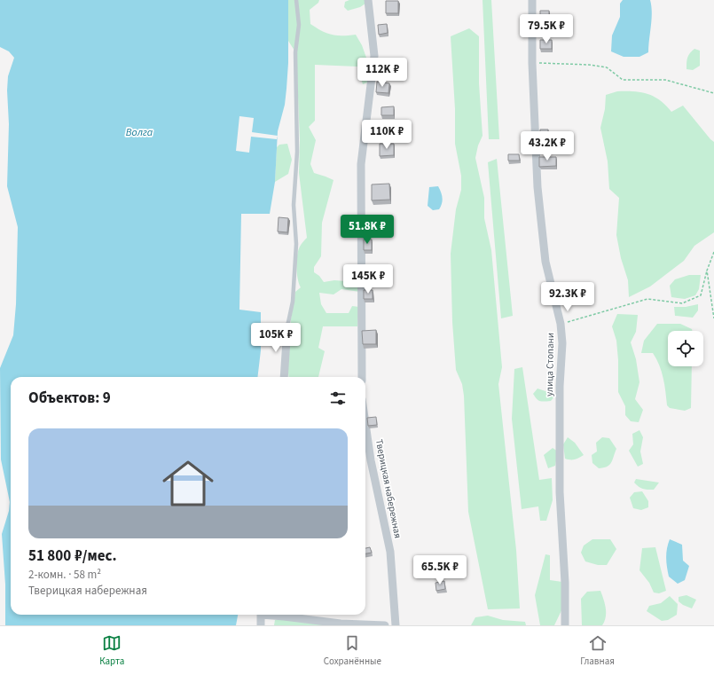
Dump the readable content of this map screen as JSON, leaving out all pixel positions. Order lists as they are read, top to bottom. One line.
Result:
{"streets":{"street":["улица Стопани","Тверицкая набережная"]},"water":["Волга"],"page":{"price":["79.5K ₽","112K ₽","110K ₽","43.2K ₽","51.8K ₽","145K ₽","92.3K ₽","105K ₽","65.5K ₽"],"heading":"Объектов: 9","list":[{"name":"51 800 ₽/мес.","note":"2-комн. · 58 m² · Тверицкая набережная"}],"tabs":["Карта","Сохранённые","Главная"]}}
